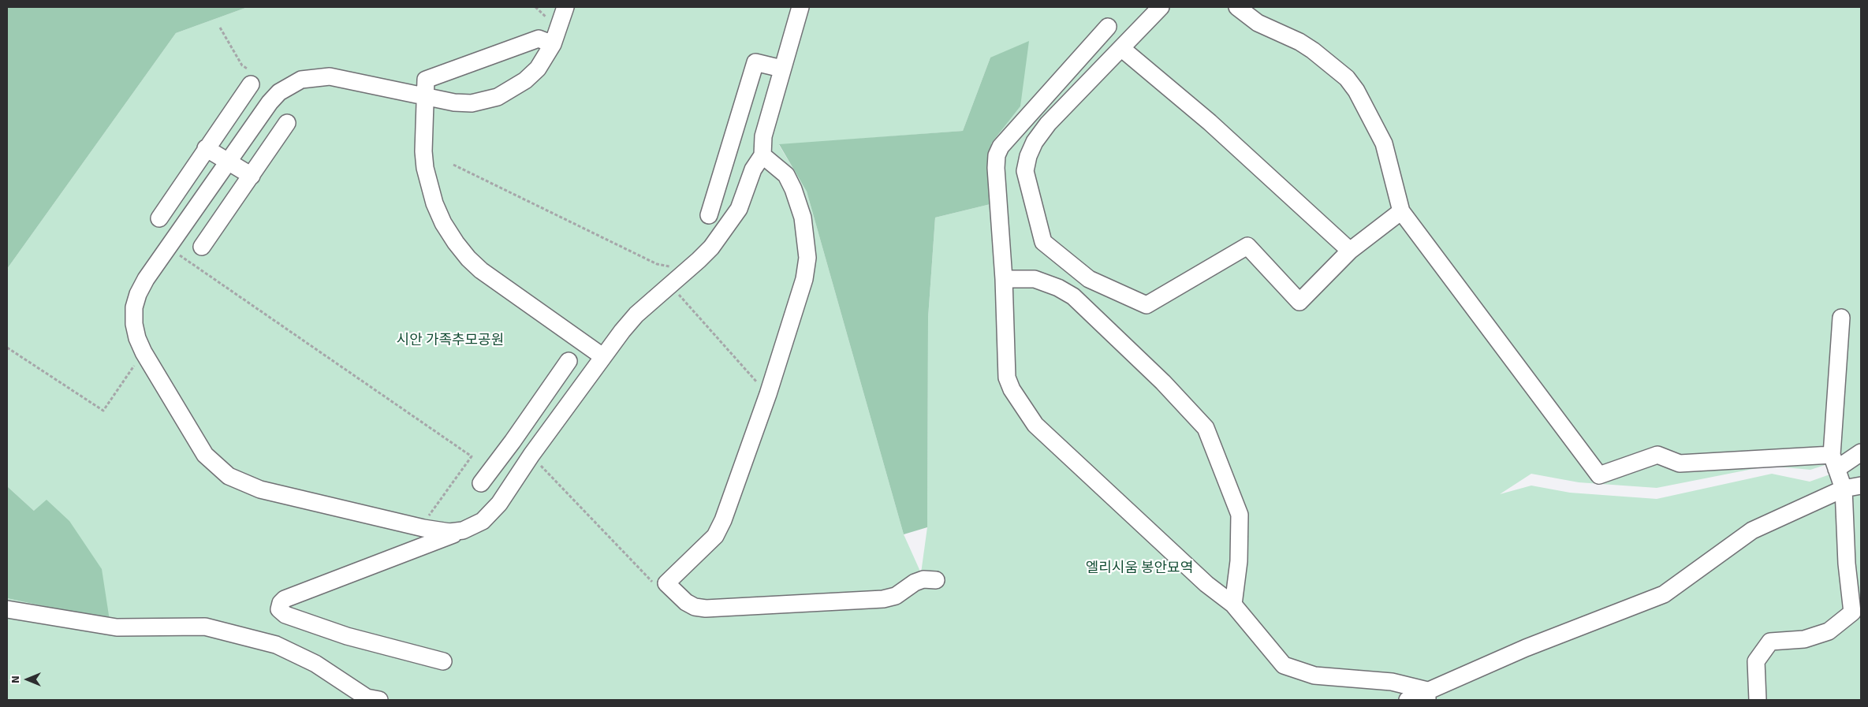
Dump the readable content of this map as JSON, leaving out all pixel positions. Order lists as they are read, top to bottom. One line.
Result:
{"parks":["시안 가족추모공원","엘리시움 봉안묘역"],"north":"left"}
